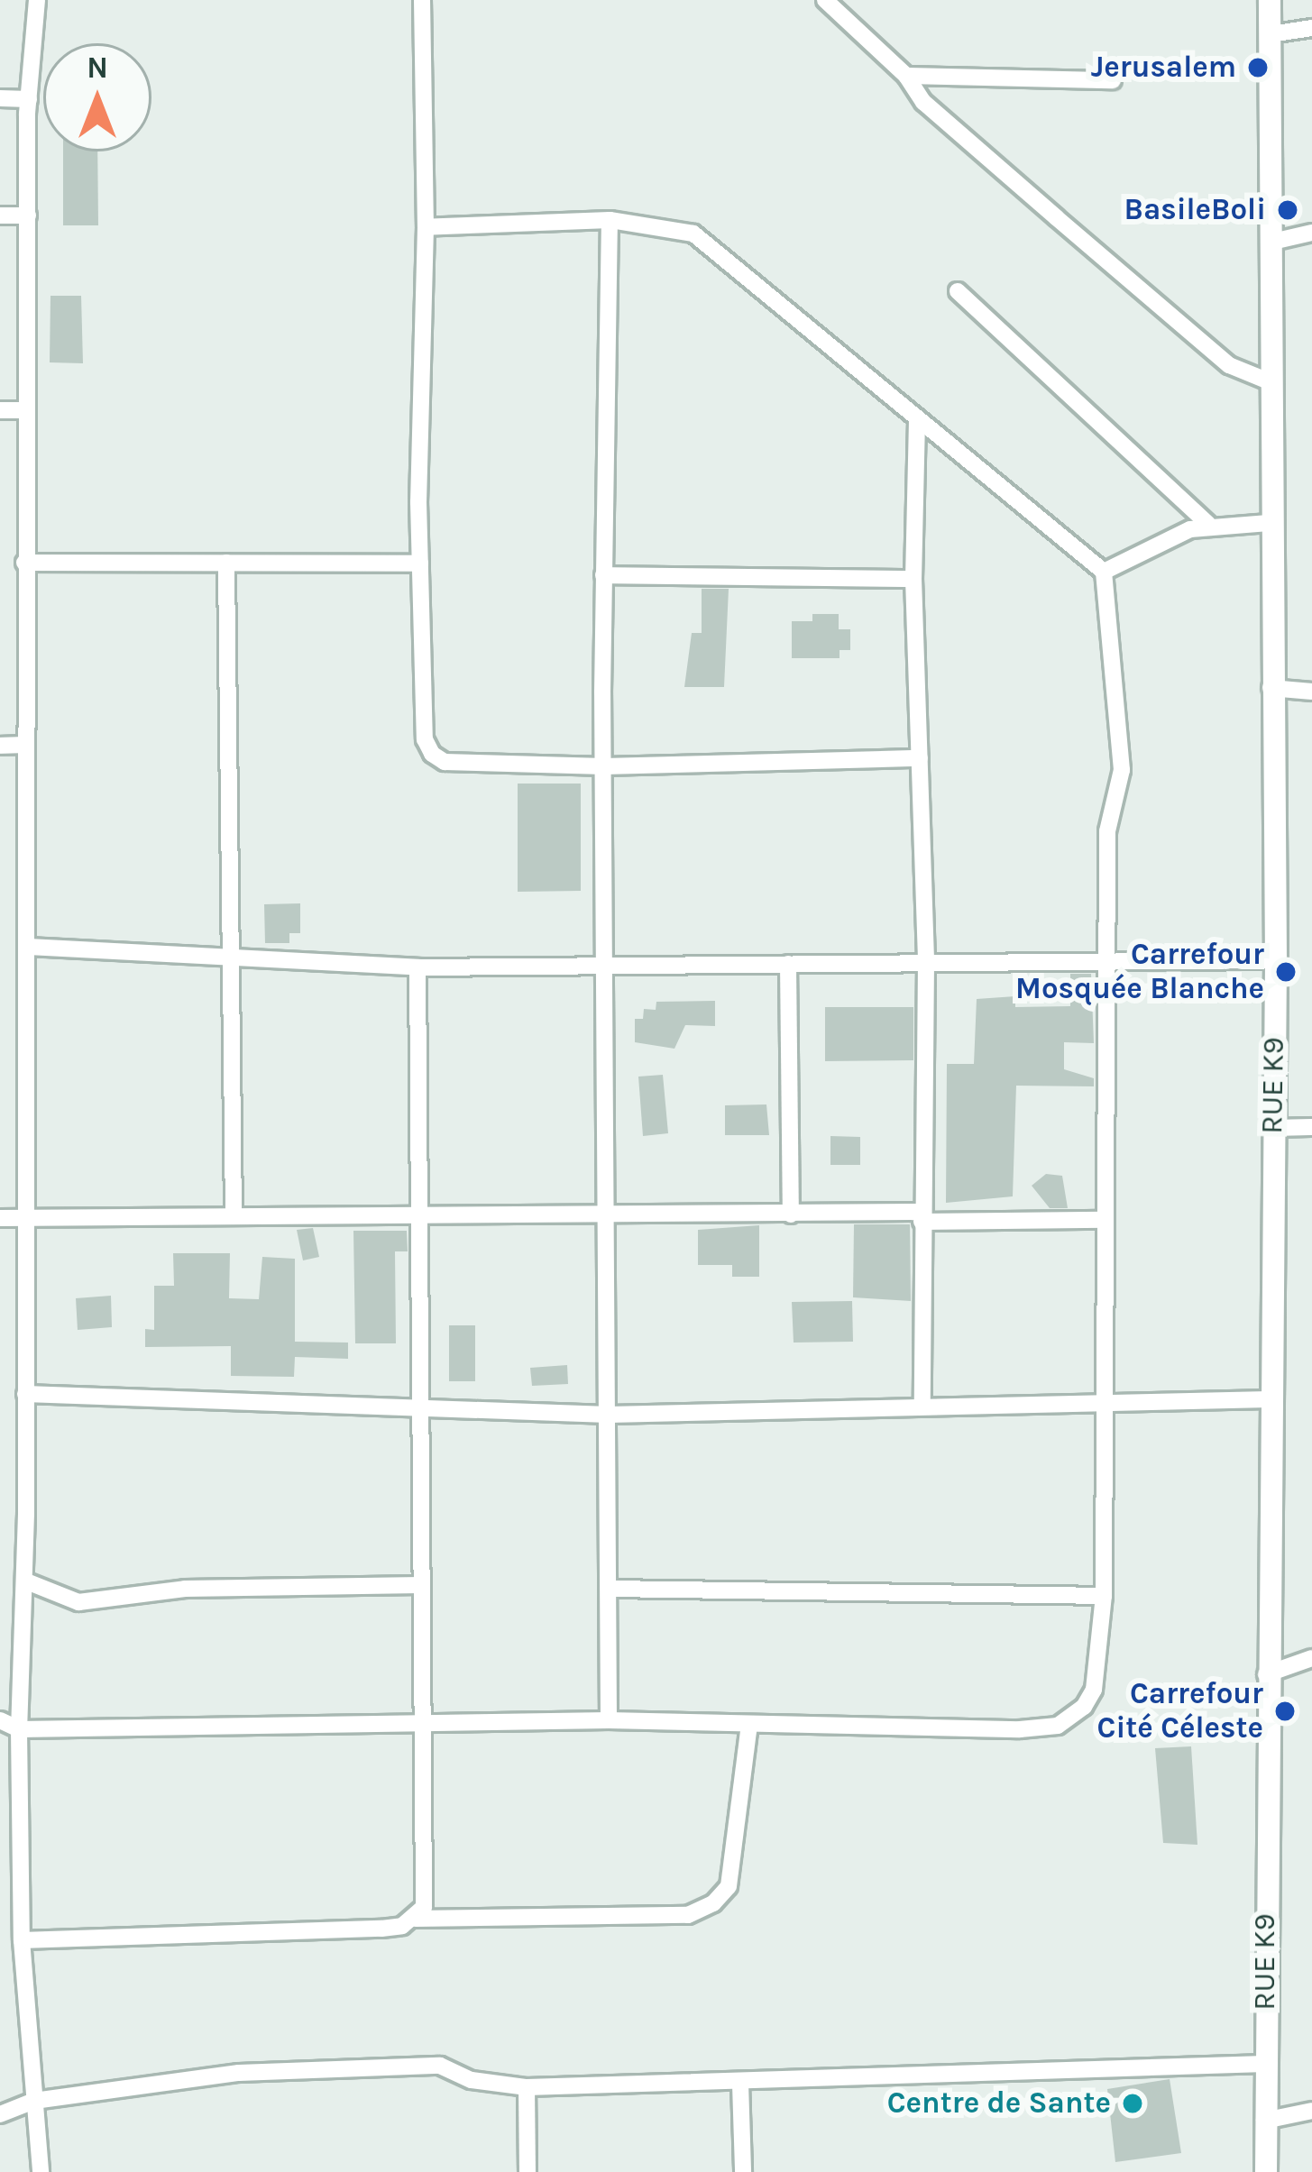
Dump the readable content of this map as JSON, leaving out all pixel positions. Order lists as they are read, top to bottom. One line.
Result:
{"streets":{"street":["RUE K9"]},"places":["Jerusalem","BasileBoli","Carrefour Mosquée Blanche","Carrefour Cité Céleste","Centre de Sante"],"north":"top"}
